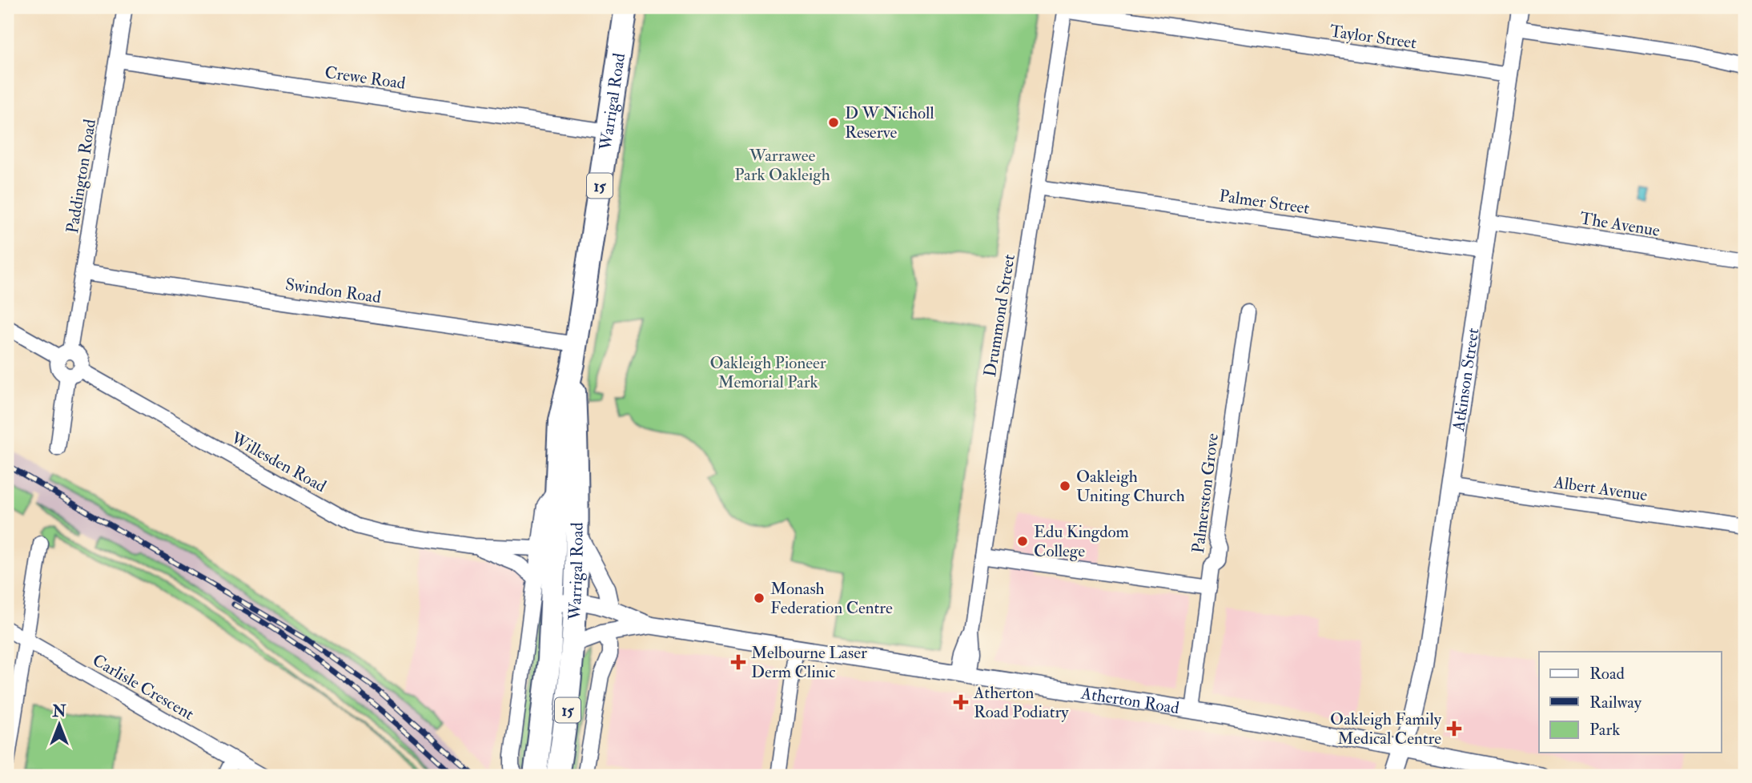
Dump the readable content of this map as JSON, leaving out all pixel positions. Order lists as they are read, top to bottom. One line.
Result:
{"streets":{"highway":["Warrigal Road","15"],"street":["Taylor Street","Crewe Road","Paddington Road","Palmer Street","The Avenue","Swindon Road","Drummond Street","Atkinson Street","Willesden Road","Albert Avenue","Palmerston Grove","Carlisle Crescent","Atherton Road"]},"crossings":[["Taylor Street","Drummond Street"],["Taylor Street","Atkinson Street"],["Crewe Road","Warrigal Road"],["Crewe Road","Paddington Road"],["Warrigal Road","Swindon Road"],["Warrigal Road","Willesden Road"],["Warrigal Road","Atherton Road"],["Paddington Road","Swindon Road"],["Palmer Street","Drummond Street"],["Palmer Street","Atkinson Street"],["The Avenue","Atkinson Street"],["Drummond Street","Atherton Road"],["Atkinson Street","Albert Avenue"],["Atkinson Street","Atherton Road"],["Palmerston Grove","Atherton Road"]],"parks":["Warrawee Park Oakleigh","Oakleigh Pioneer Memorial Park"],"places":{"other":["D W Nicholl Reserve","Oakleigh Uniting Church","Edu Kingdom College","Monash Federation Centre"],"health":["Melbourne Laser Derm Clinic","Atherton Road Podiatry","Oakleigh Family Medical Centre"]},"legend":["Road","Railway","Park"],"north":"top"}
